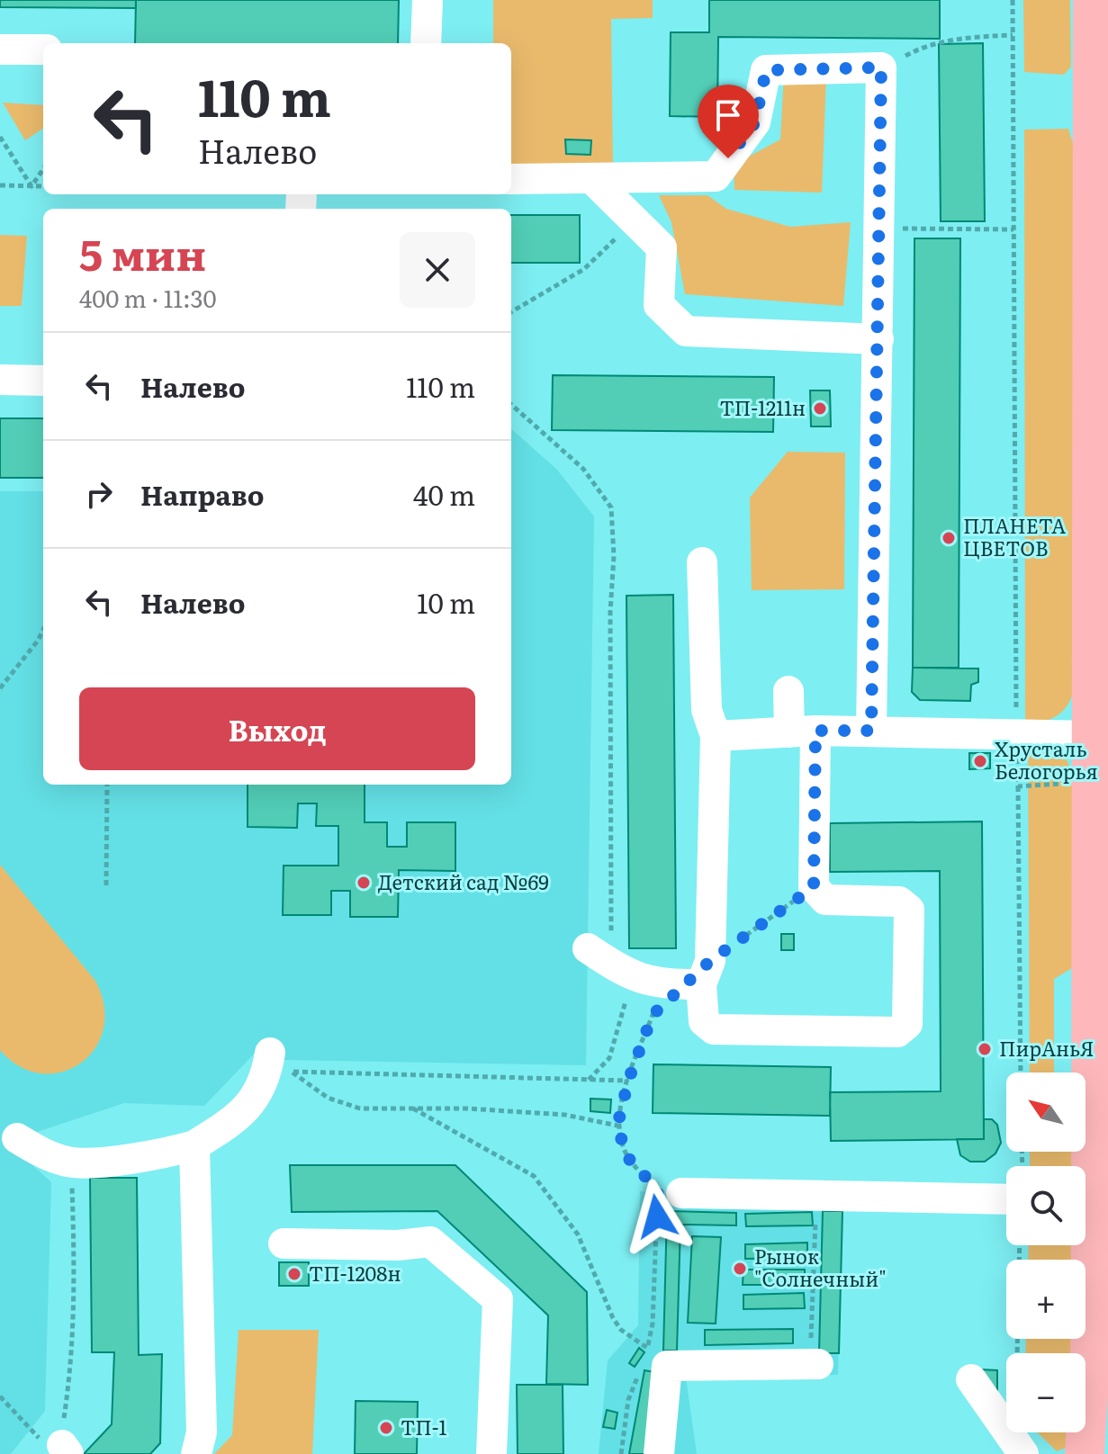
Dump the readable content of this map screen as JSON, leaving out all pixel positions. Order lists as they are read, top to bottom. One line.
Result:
{"places":["ТП-1211н","ПЛАНЕТА ЦВЕТОВ","Хрусталь Белогорья","Детский сад №69","ПирАньЯ","Рынок \"Солнечный\"","ТП-1208н","ТП-1"],"north":"top left","page":{"turn":["110 m","Налево"],"heading":["5 мин","400 m · 11:30"],"list":[{"name":"Налево","value":"110 m"},{"name":"Направо","value":"40 m"},{"name":"Налево","value":"10 m"}],"buttons":"Выход","map_buttons":["+","−"]}}
